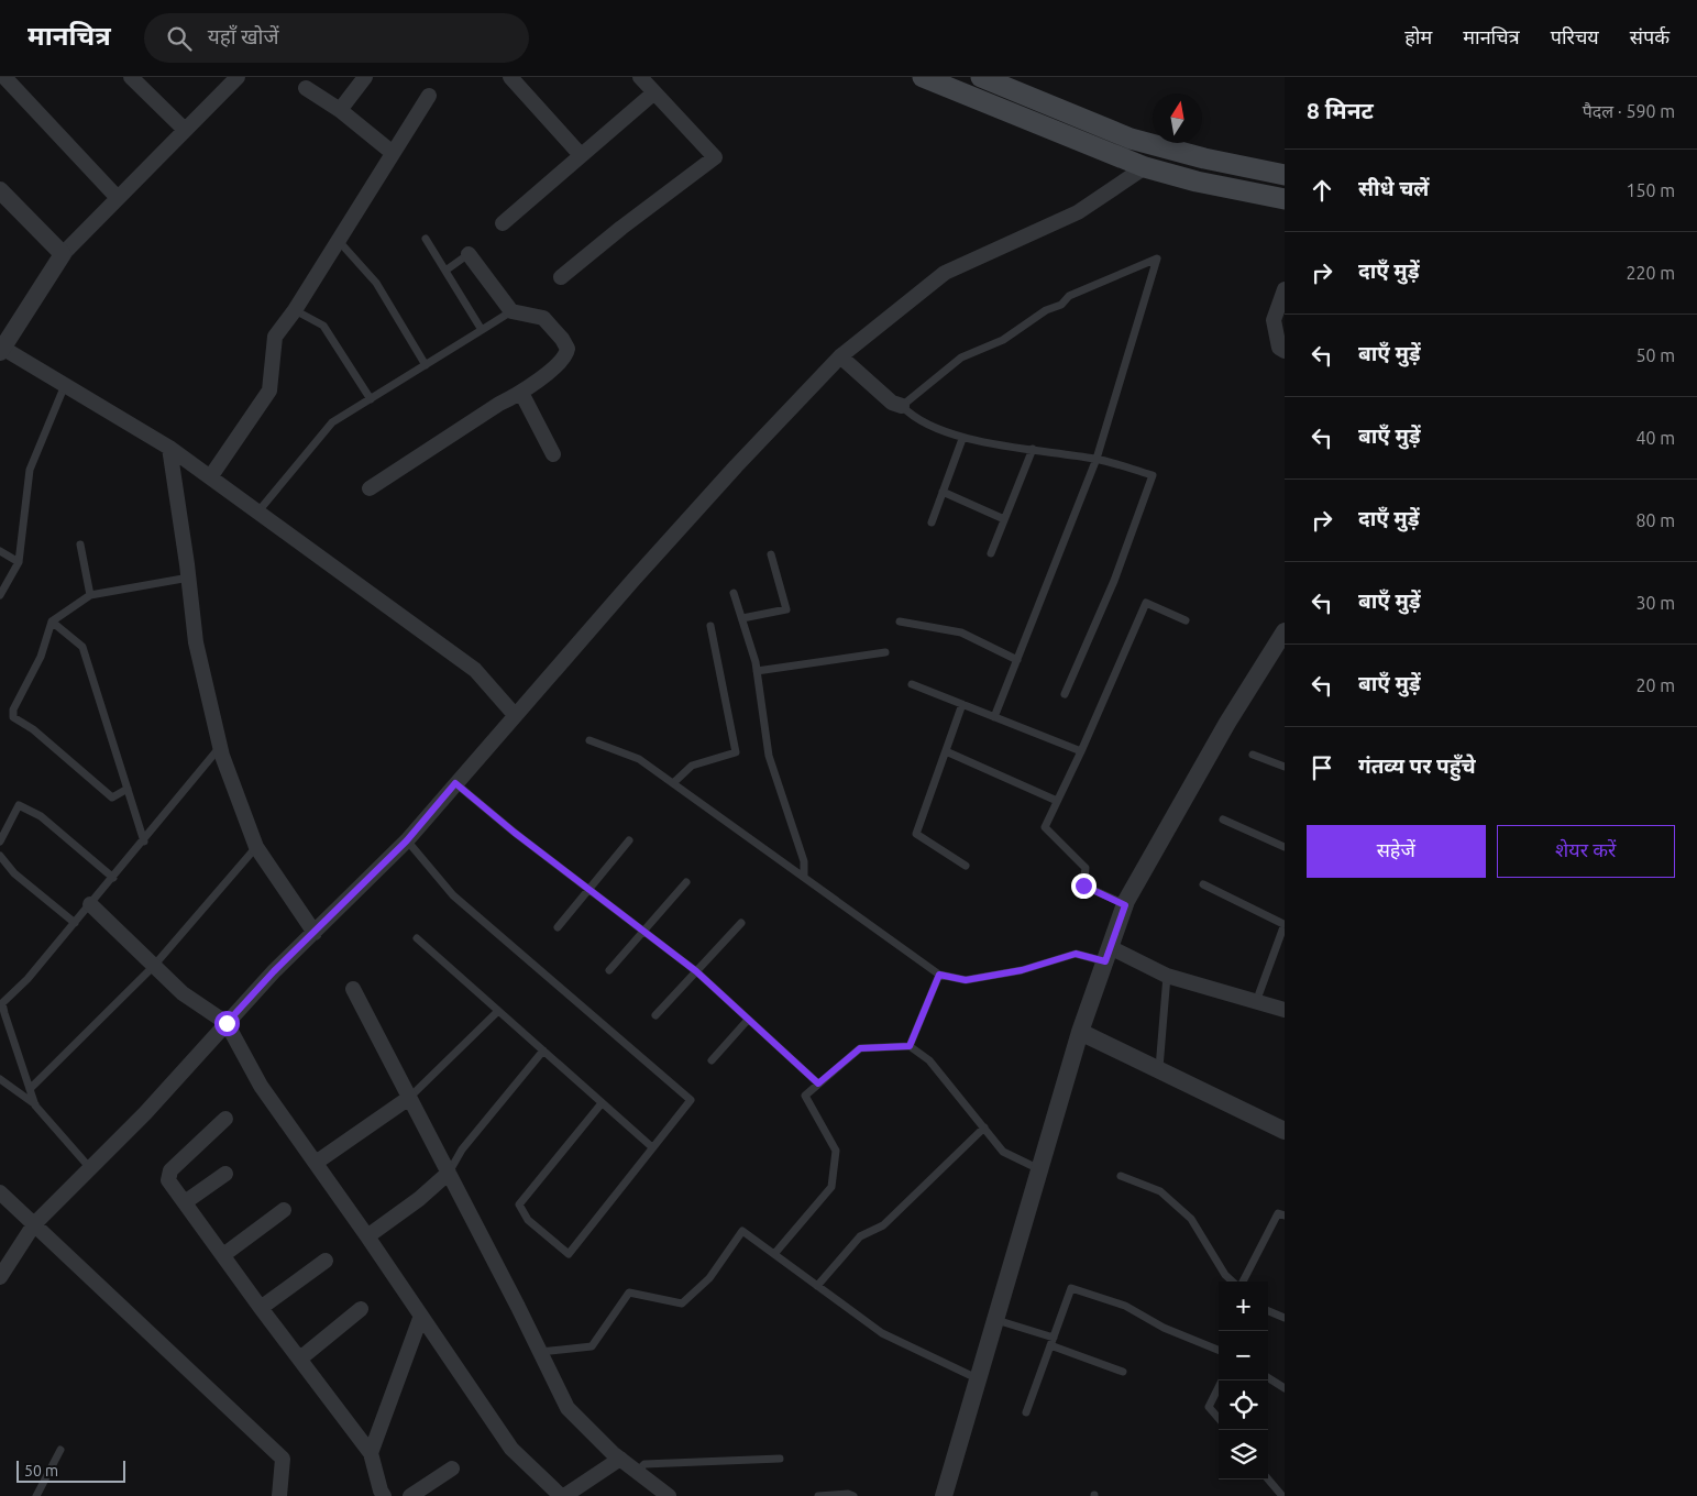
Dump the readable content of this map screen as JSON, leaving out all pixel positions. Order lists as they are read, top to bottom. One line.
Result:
{"scale_bar":"50 m","north":"top","page":{"header":"मानचित्र","search":"यहाँ खोजें","nav":["होम","मानचित्र","परिचय","संपर्क"],"heading":["8 मिनट","पैदल · 590 m"],"list":[["सीधे चलें","150 m"],["दाएँ मुड़ें","220 m"],["बाएँ मुड़ें","50 m"],["बाएँ मुड़ें","40 m"],["दाएँ मुड़ें","80 m"],["बाएँ मुड़ें","30 m"],["बाएँ मुड़ें","20 m"],"गंतव्य पर पहुँचे"],"buttons":["सहेजें","शेयर करें"],"map_buttons":["+","−"],"scale":"50 m"}}
